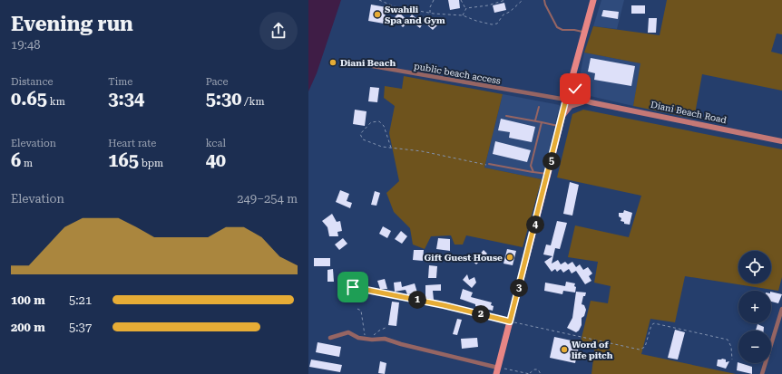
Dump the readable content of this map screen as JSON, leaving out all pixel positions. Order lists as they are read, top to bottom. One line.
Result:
{"streets":{"main road":["Diani Beach Road"],"street":["public beach access"]},"crossings":[["public beach access","Diani Beach Road"]],"places":["Swahili Spa and Gym","Diani Beach","Gift Guest House","Word of life pitch"],"page":{"heading":["Evening run","19:48"],"stats":[["Distance","0.65 km"],["Time","3:34"],["Pace","5:30 /km"],["Elevation","6 m"],["Heart rate","165 bpm"],["kcal","40"]],"pins":["5","4","3","1","2"],"chart":["Elevation","249–254 m"],"map_buttons":["+","−"],"list":[{"name":"100 m","note":"5:21"},{"name":"200 m","note":"5:37"}]}}
